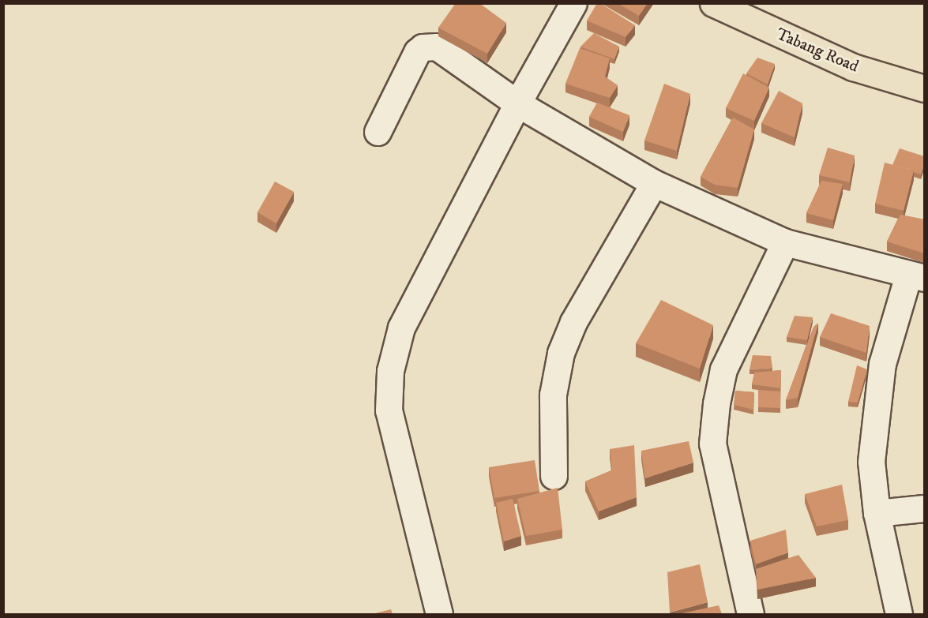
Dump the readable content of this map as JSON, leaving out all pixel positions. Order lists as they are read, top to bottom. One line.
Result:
{"streets":{"main road":["Tabang Road"]}}
